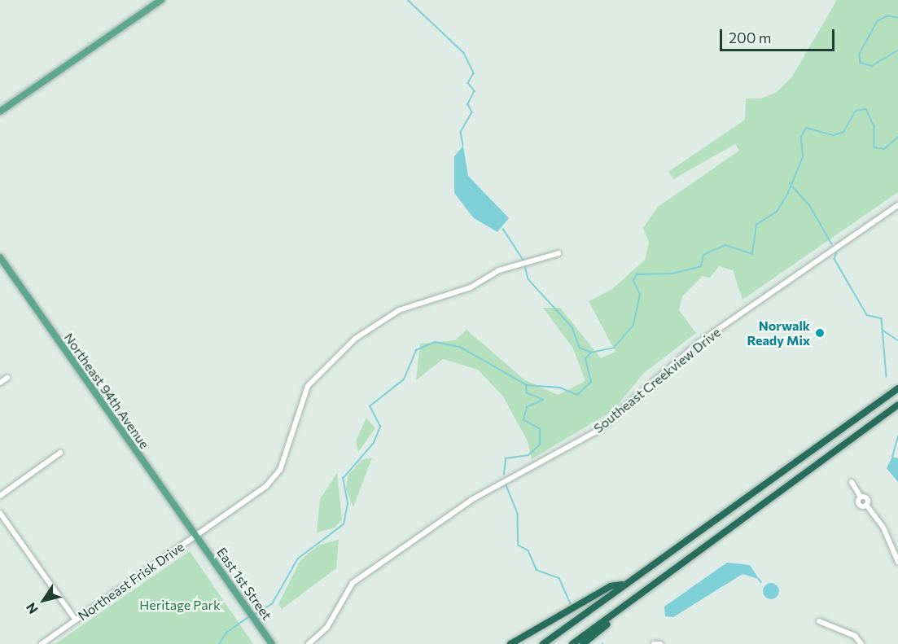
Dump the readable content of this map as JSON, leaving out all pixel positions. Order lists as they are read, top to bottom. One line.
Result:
{"streets":{"main road":["Northeast 94th Avenue","East 1st Street"],"street":["Southeast Creekview Drive","Northeast Frisk Drive"]},"crossings":[["Northeast 94th Avenue","Northeast Frisk Drive"],["Northeast 94th Avenue","East 1st Street"],["Northeast Frisk Drive","East 1st Street"]],"parks":["Heritage Park"],"places":["Norwalk Ready Mix"],"scale_bar":"200 m","north":"bottom left"}
